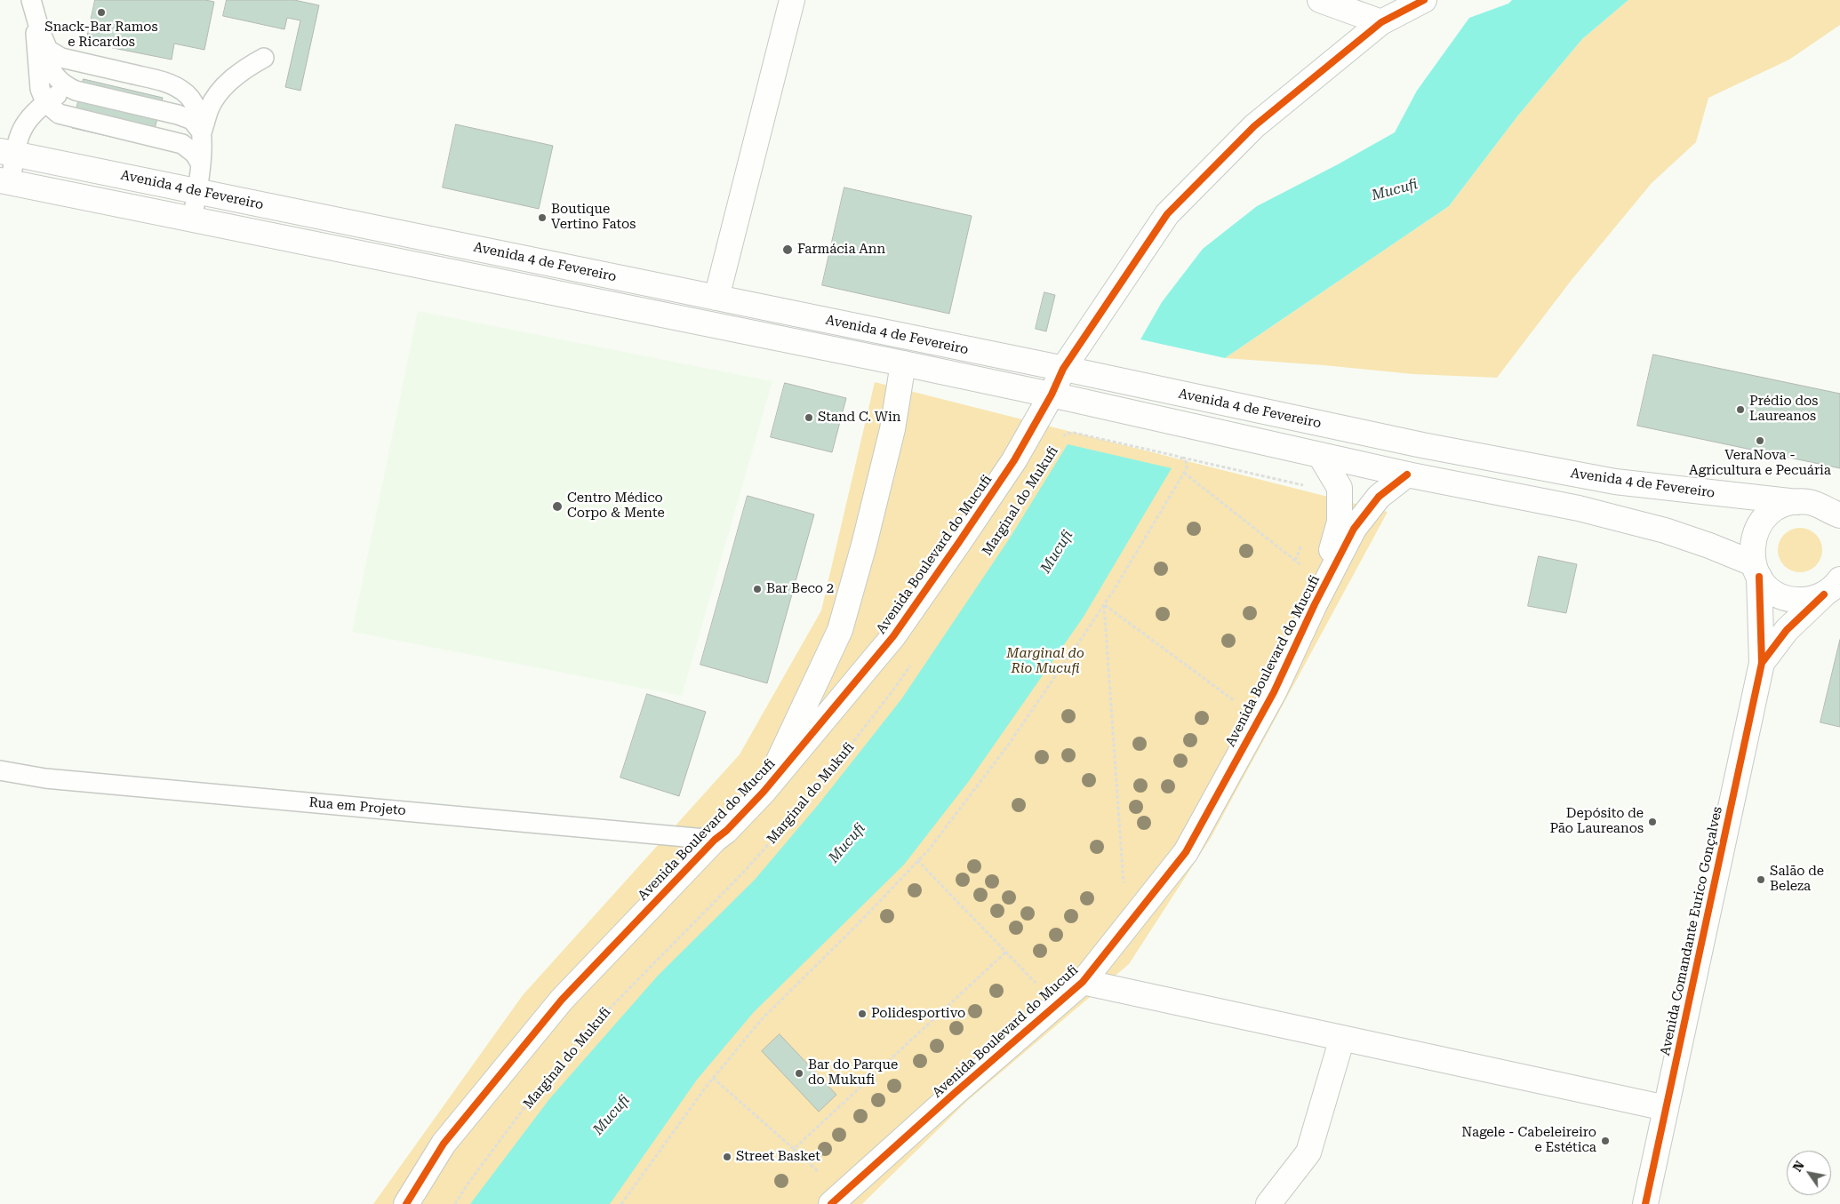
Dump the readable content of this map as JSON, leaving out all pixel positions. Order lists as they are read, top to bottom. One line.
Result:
{"streets":{"main road":["Avenida 4 de Fevereiro","Avenida Boulevard do Mucufi","Avenida Comandante Eurico Gonçalves"],"lane":["Rua em Projeto"],"path":["Marginal do Mukufi"]},"crossings":[["Avenida 4 de Fevereiro","Avenida Boulevard do Mucufi"],["Avenida 4 de Fevereiro","Avenida Comandante Eurico Gonçalves"],["Avenida Boulevard do Mucufi","Rua em Projeto"]],"water":["Mucufi"],"parks":["Marginal do Rio Mucufi"],"places":["Snack-Bar Ramos e Ricardos","Boutique Vertino Fatos","Farmácia Ann","Prédio dos Laureanos","Stand C. Win","VeraNova - Agricultura e Pecuária","Centro Médico Corpo & Mente","Bar Beco 2","Depósito de Pão Laureanos","Salão de Beleza","Polidesportivo","Bar do Parque do Mukufi","Nagele - Cabeleireiro e Estética","Street Basket"],"north":"top left"}
